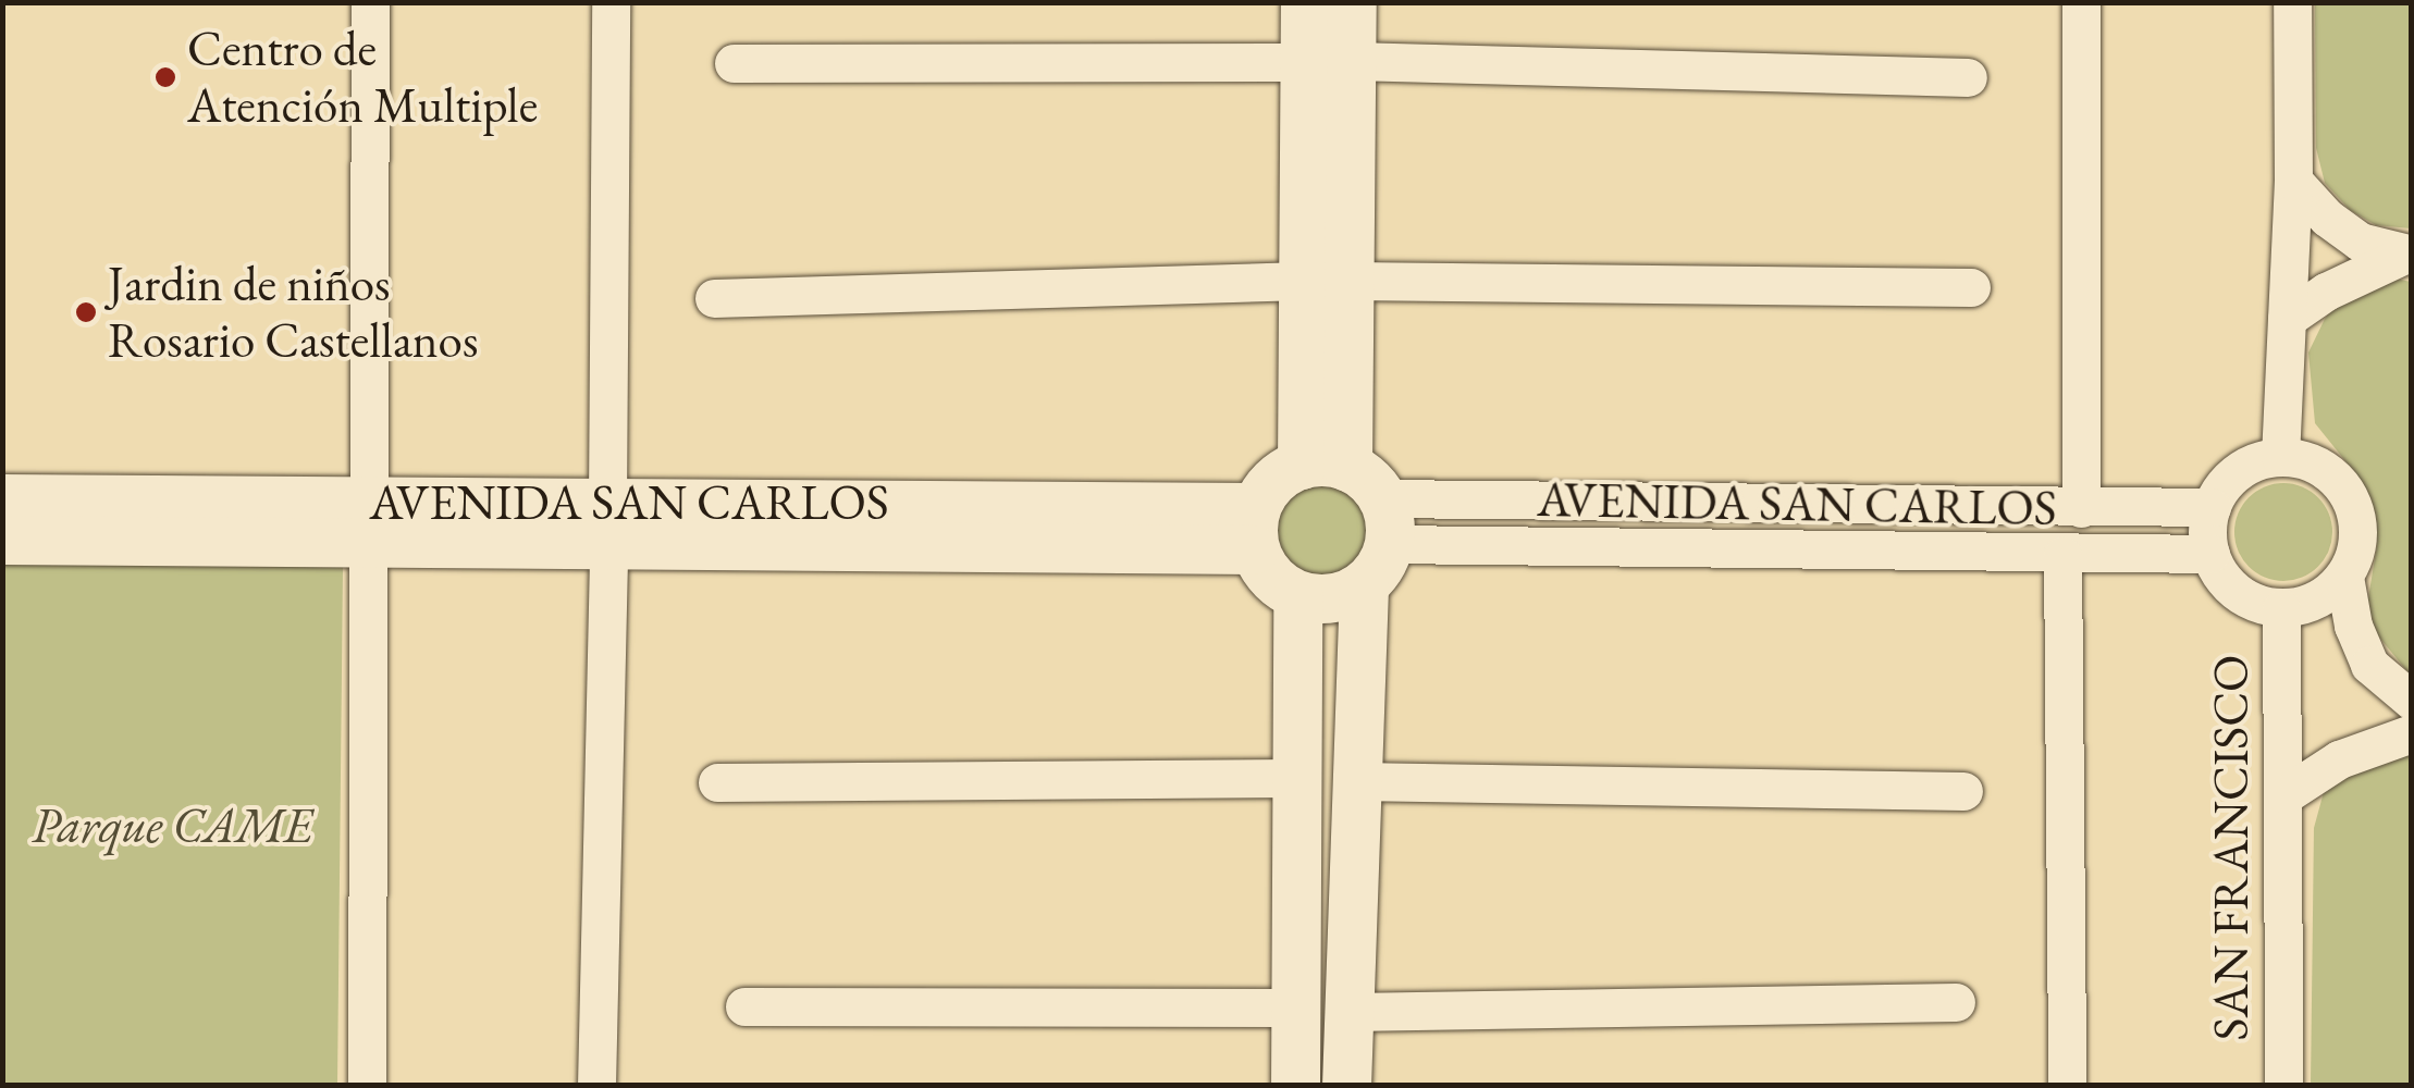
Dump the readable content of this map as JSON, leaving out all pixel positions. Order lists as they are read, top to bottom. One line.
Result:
{"streets":{"street":["AVENIDA SAN CARLOS","SAN FRANCISCO"]},"crossings":[["AVENIDA SAN CARLOS","SAN FRANCISCO"]],"parks":["Parque CAME"],"places":["Centro de Atención Multiple","Jardin de niños Rosario Castellanos"]}
